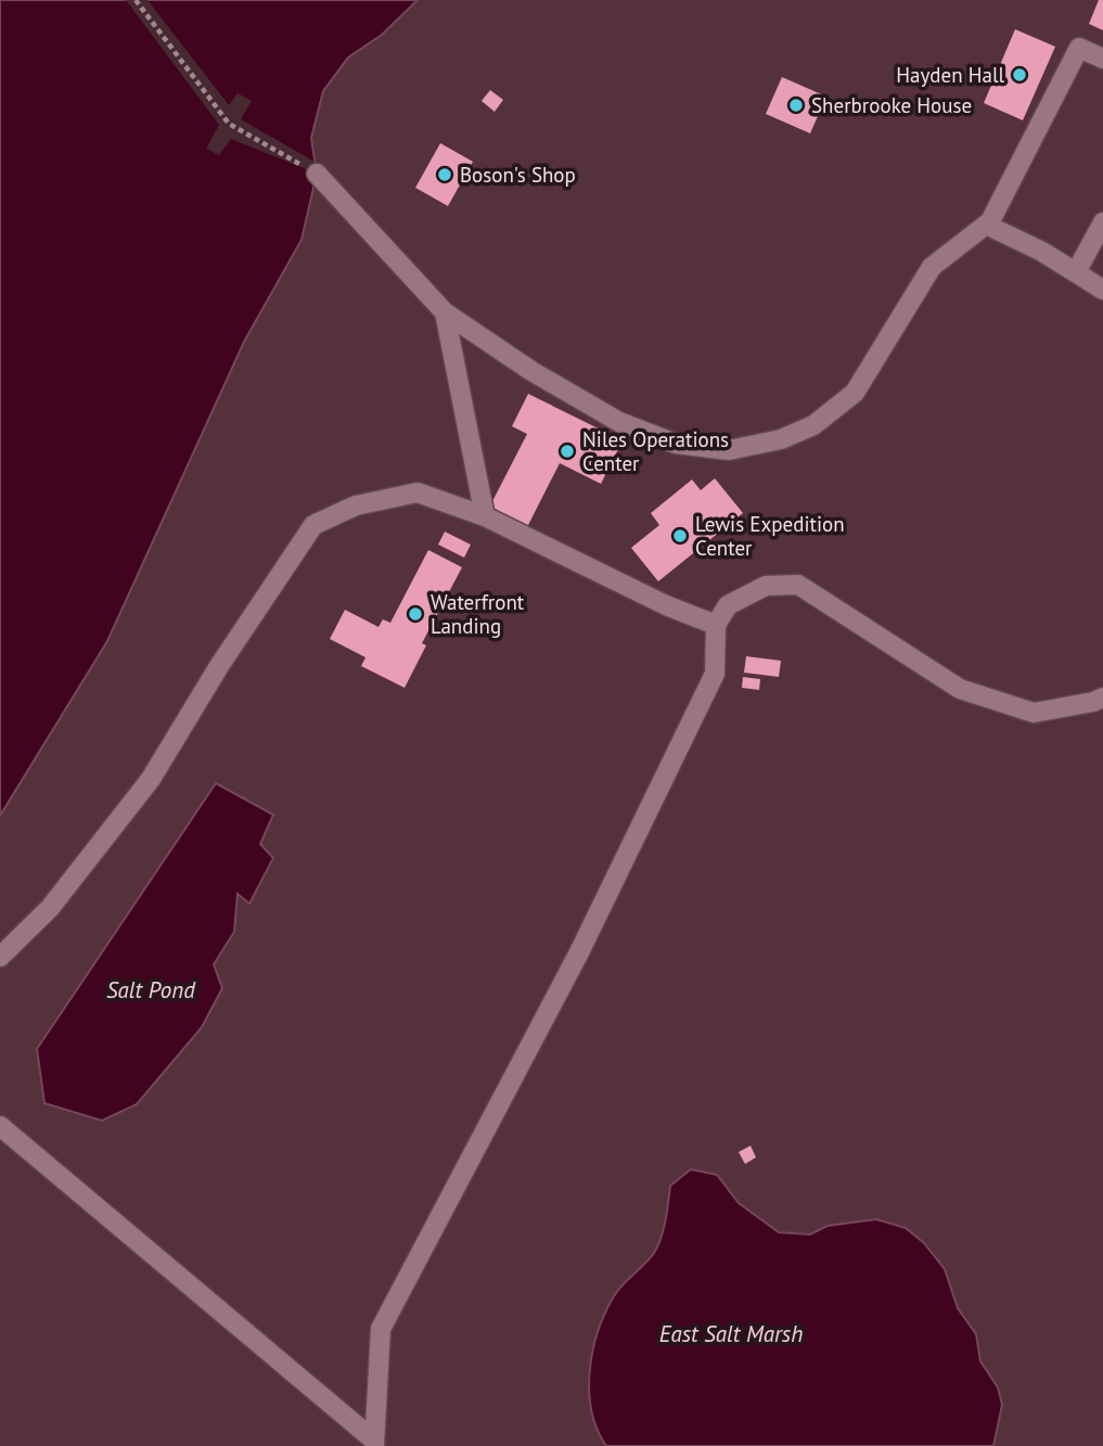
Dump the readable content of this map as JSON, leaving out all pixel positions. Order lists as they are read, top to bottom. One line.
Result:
{"water":["Salt Pond","East Salt Marsh"],"places":["Hayden Hall","Sherbrooke House","Boson's Shop","Niles Operations Center","Lewis Expedition Center","Waterfront Landing"]}
